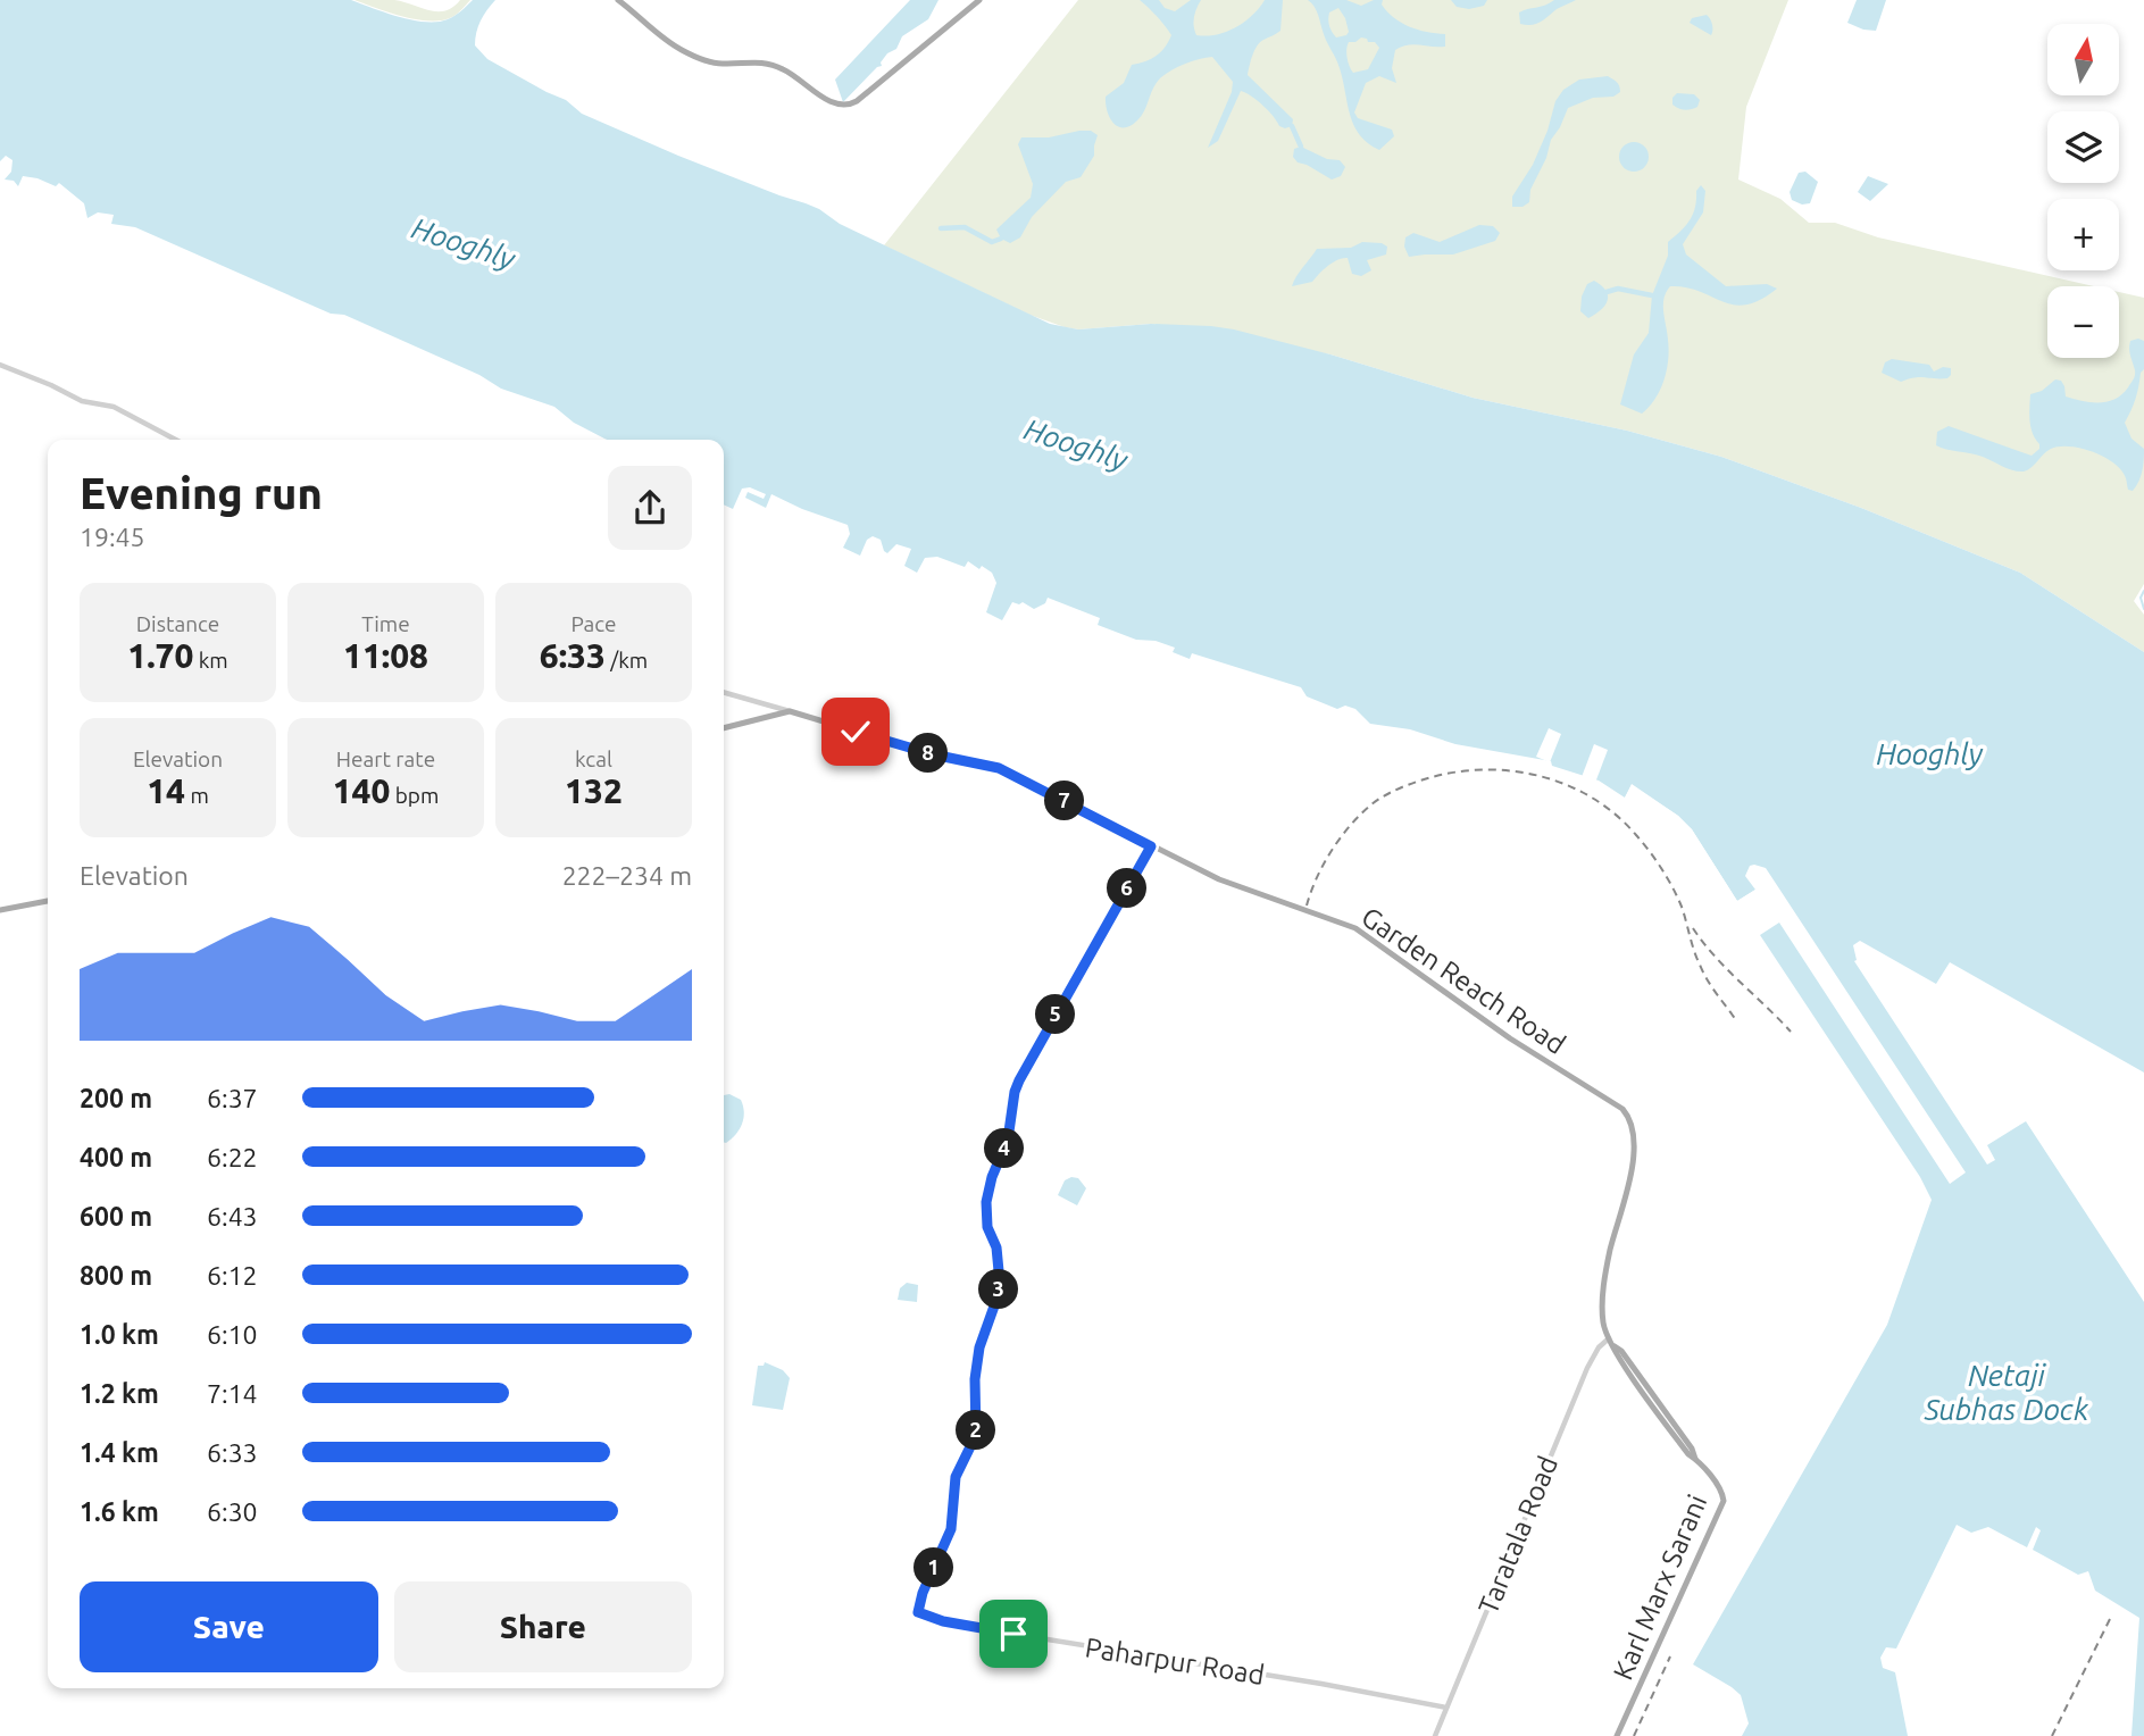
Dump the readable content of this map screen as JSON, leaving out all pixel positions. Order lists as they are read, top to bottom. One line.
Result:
{"streets":{"main road":["Garden Reach Road","Karl Marx Sarani"],"street":["Taratala Road","Paharpur Road"]},"crossings":[["Garden Reach Road","Taratala Road"],["Garden Reach Road","Karl Marx Sarani"],["Garden Reach Road","Paharpur Road"],["Taratala Road","Karl Marx Sarani"],["Taratala Road","Paharpur Road"]],"water":["Hooghly","Netaji Subhas Dock"],"north":"top","page":{"map_buttons":["+","−"],"heading":["Evening run","19:45"],"stats":[["Distance","1.70 km"],["Time","11:08"],["Pace","6:33 /km"],["Elevation","14 m"],["Heart rate","140 bpm"],["kcal","132"]],"pins":["8","7","6","5","4","3","2","1"],"chart":["Elevation","222–234 m"],"list":[{"name":"200 m","note":"6:37"},{"name":"400 m","note":"6:22"},{"name":"600 m","note":"6:43"},{"name":"800 m","note":"6:12"},{"name":"1.0 km","note":"6:10"},{"name":"1.2 km","note":"7:14"},{"name":"1.4 km","note":"6:33"},{"name":"1.6 km","note":"6:30"}],"buttons":["Save","Share"]}}
